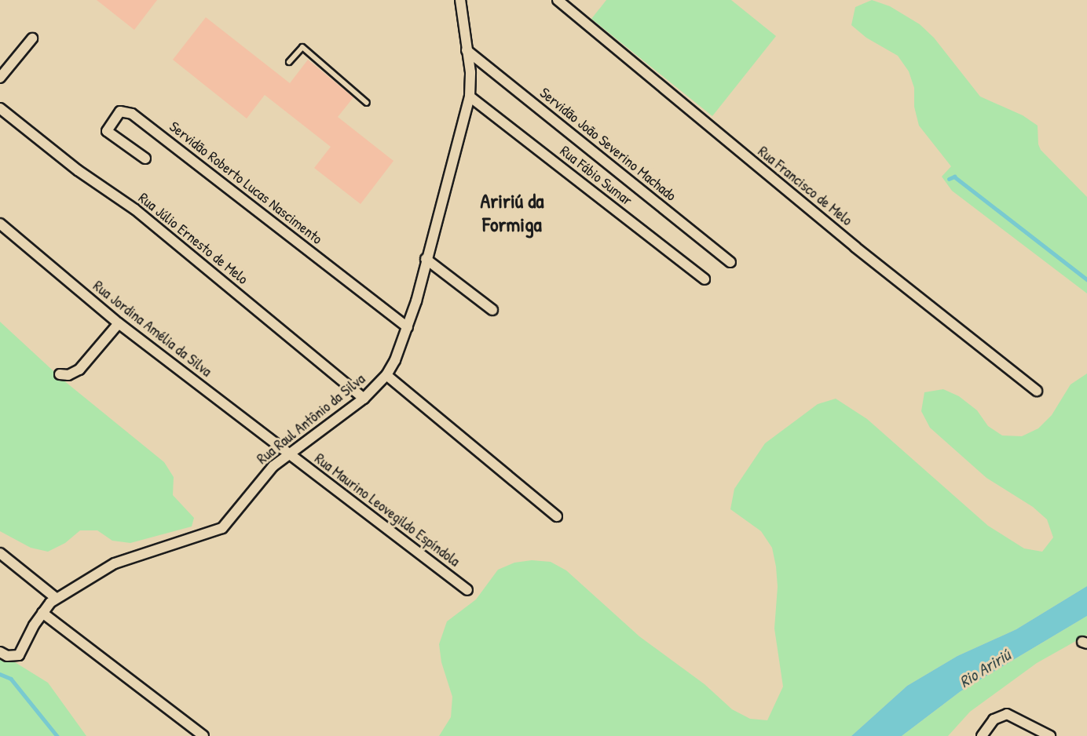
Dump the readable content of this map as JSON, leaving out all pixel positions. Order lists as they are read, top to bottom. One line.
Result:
{"streets":{"street":["Servidão João Severino Machado","Rua Fábio Sumar","Servidão Roberto Lucas Nascimento","Rua Francisco de Melo","Rua Júlio Ernesto de Melo","Rua Jordina Amélia da Silva","Rua Raul Antônio da Silva","Rua Maurino Leovegildo Espíndola"]},"crossings":[["Servidão João Severino Machado","Rua Raul Antônio da Silva"],["Rua Fábio Sumar","Rua Raul Antônio da Silva"],["Servidão Roberto Lucas Nascimento","Rua Raul Antônio da Silva"],["Rua Júlio Ernesto de Melo","Rua Raul Antônio da Silva"],["Rua Jordina Amélia da Silva","Rua Raul Antônio da Silva"],["Rua Jordina Amélia da Silva","Rua Maurino Leovegildo Espíndola"],["Rua Raul Antônio da Silva","Rua Maurino Leovegildo Espíndola"]],"districts":["Aririú da Formiga"],"water":["Rio Aririú"]}
